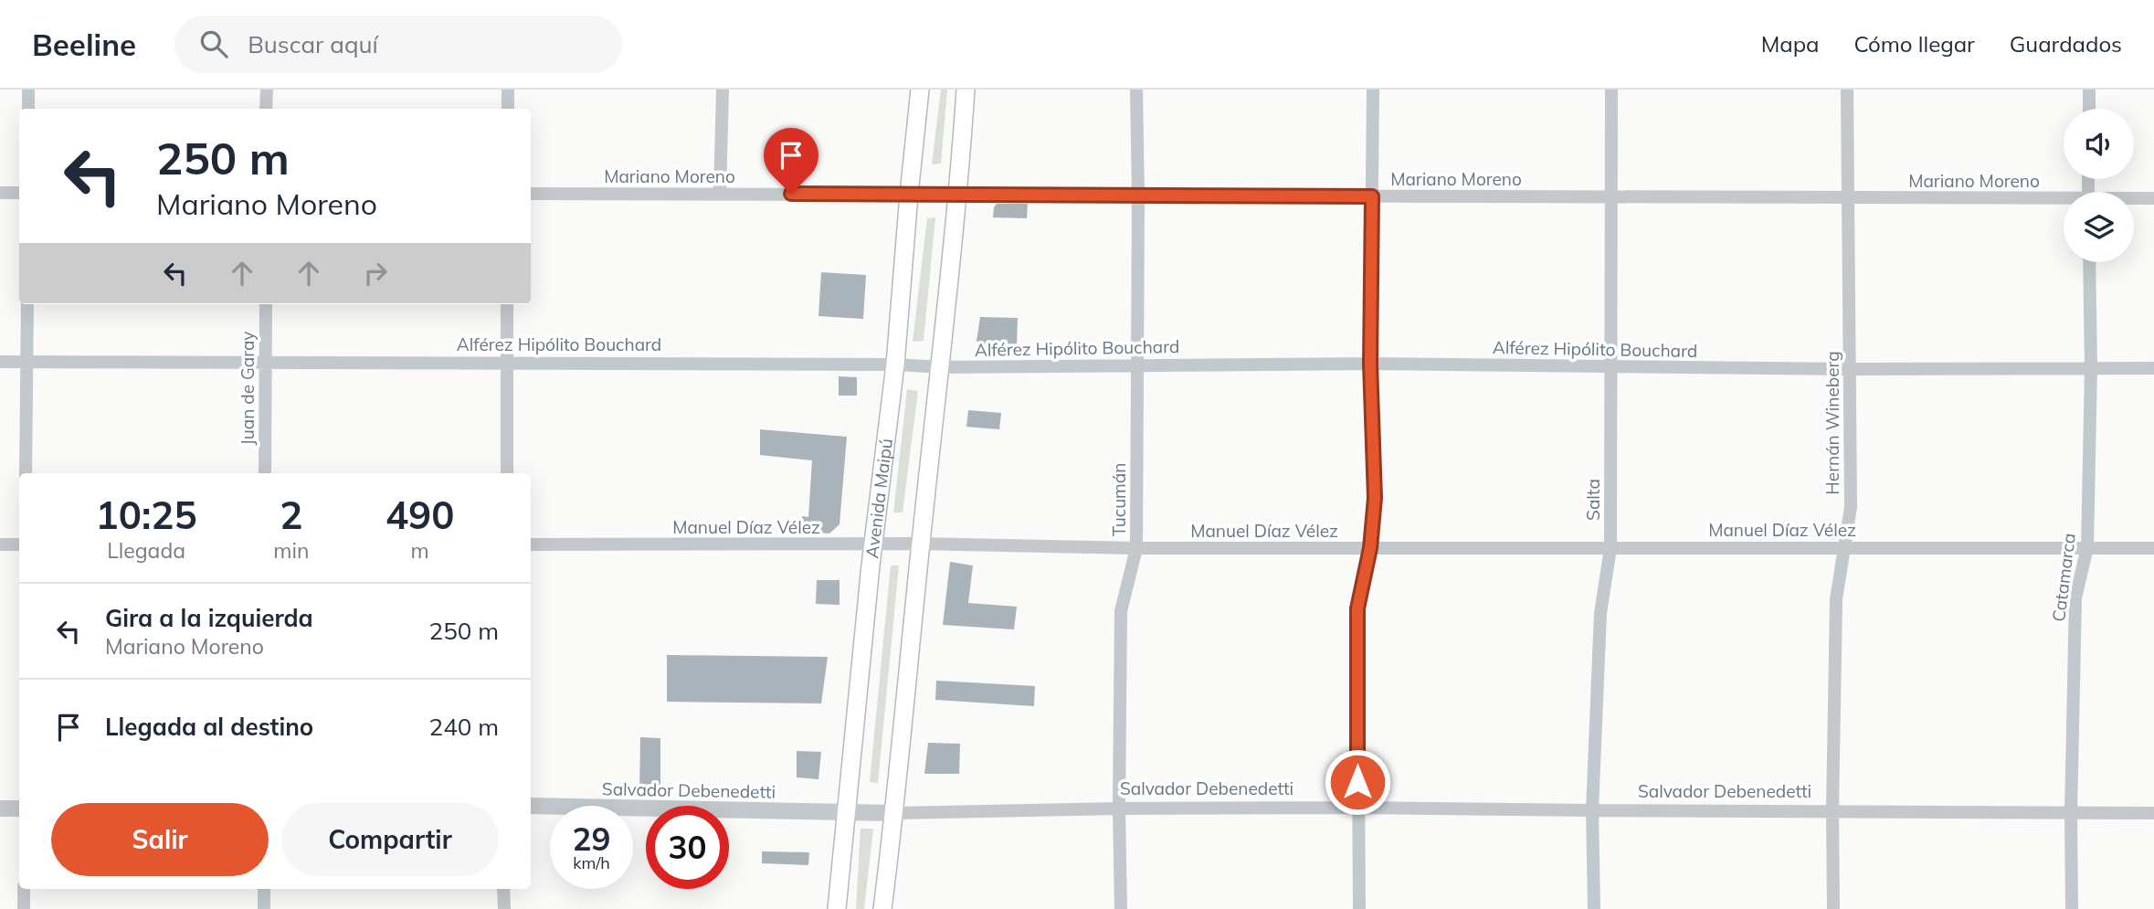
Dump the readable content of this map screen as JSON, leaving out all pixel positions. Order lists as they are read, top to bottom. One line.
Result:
{"streets":{"main road":["Avenida Maipú"],"street":["Mariano Moreno","Alférez Hipólito Bouchard","Juan de Garay","Hernán Wineberg","Tucumán","Salta","Manuel Díaz Vélez","Catamarca","Salvador Debenedetti"]},"crossings":[["Mariano Moreno","Hernán Wineberg"],["Mariano Moreno","Avenida Maipú"],["Mariano Moreno","Tucumán"],["Mariano Moreno","Salta"],["Alférez Hipólito Bouchard","Juan de Garay"],["Alférez Hipólito Bouchard","Hernán Wineberg"],["Alférez Hipólito Bouchard","Avenida Maipú"],["Alférez Hipólito Bouchard","Tucumán"],["Alférez Hipólito Bouchard","Salta"],["Alférez Hipólito Bouchard","Catamarca"],["Hernán Wineberg","Manuel Díaz Vélez"],["Hernán Wineberg","Salvador Debenedetti"],["Avenida Maipú","Manuel Díaz Vélez"],["Avenida Maipú","Salvador Debenedetti"],["Tucumán","Manuel Díaz Vélez"],["Tucumán","Salvador Debenedetti"],["Salta","Manuel Díaz Vélez"],["Salta","Salvador Debenedetti"],["Manuel Díaz Vélez","Catamarca"],["Catamarca","Salvador Debenedetti"]],"page":{"header":"Beeline","search":"Buscar aquí","nav":["Mapa","Cómo llegar","Guardados"],"turn":["250 m","Mariano Moreno"],"eta":["10:25","Llegada","2","min","490","m"],"list":[{"name":"Gira a la izquierda","note":"Mariano Moreno","value":"250 m"},{"name":"Llegada al destino","value":"240 m"}],"buttons":["Salir","Compartir"],"speed":"29 km/h","limit":"30"}}
